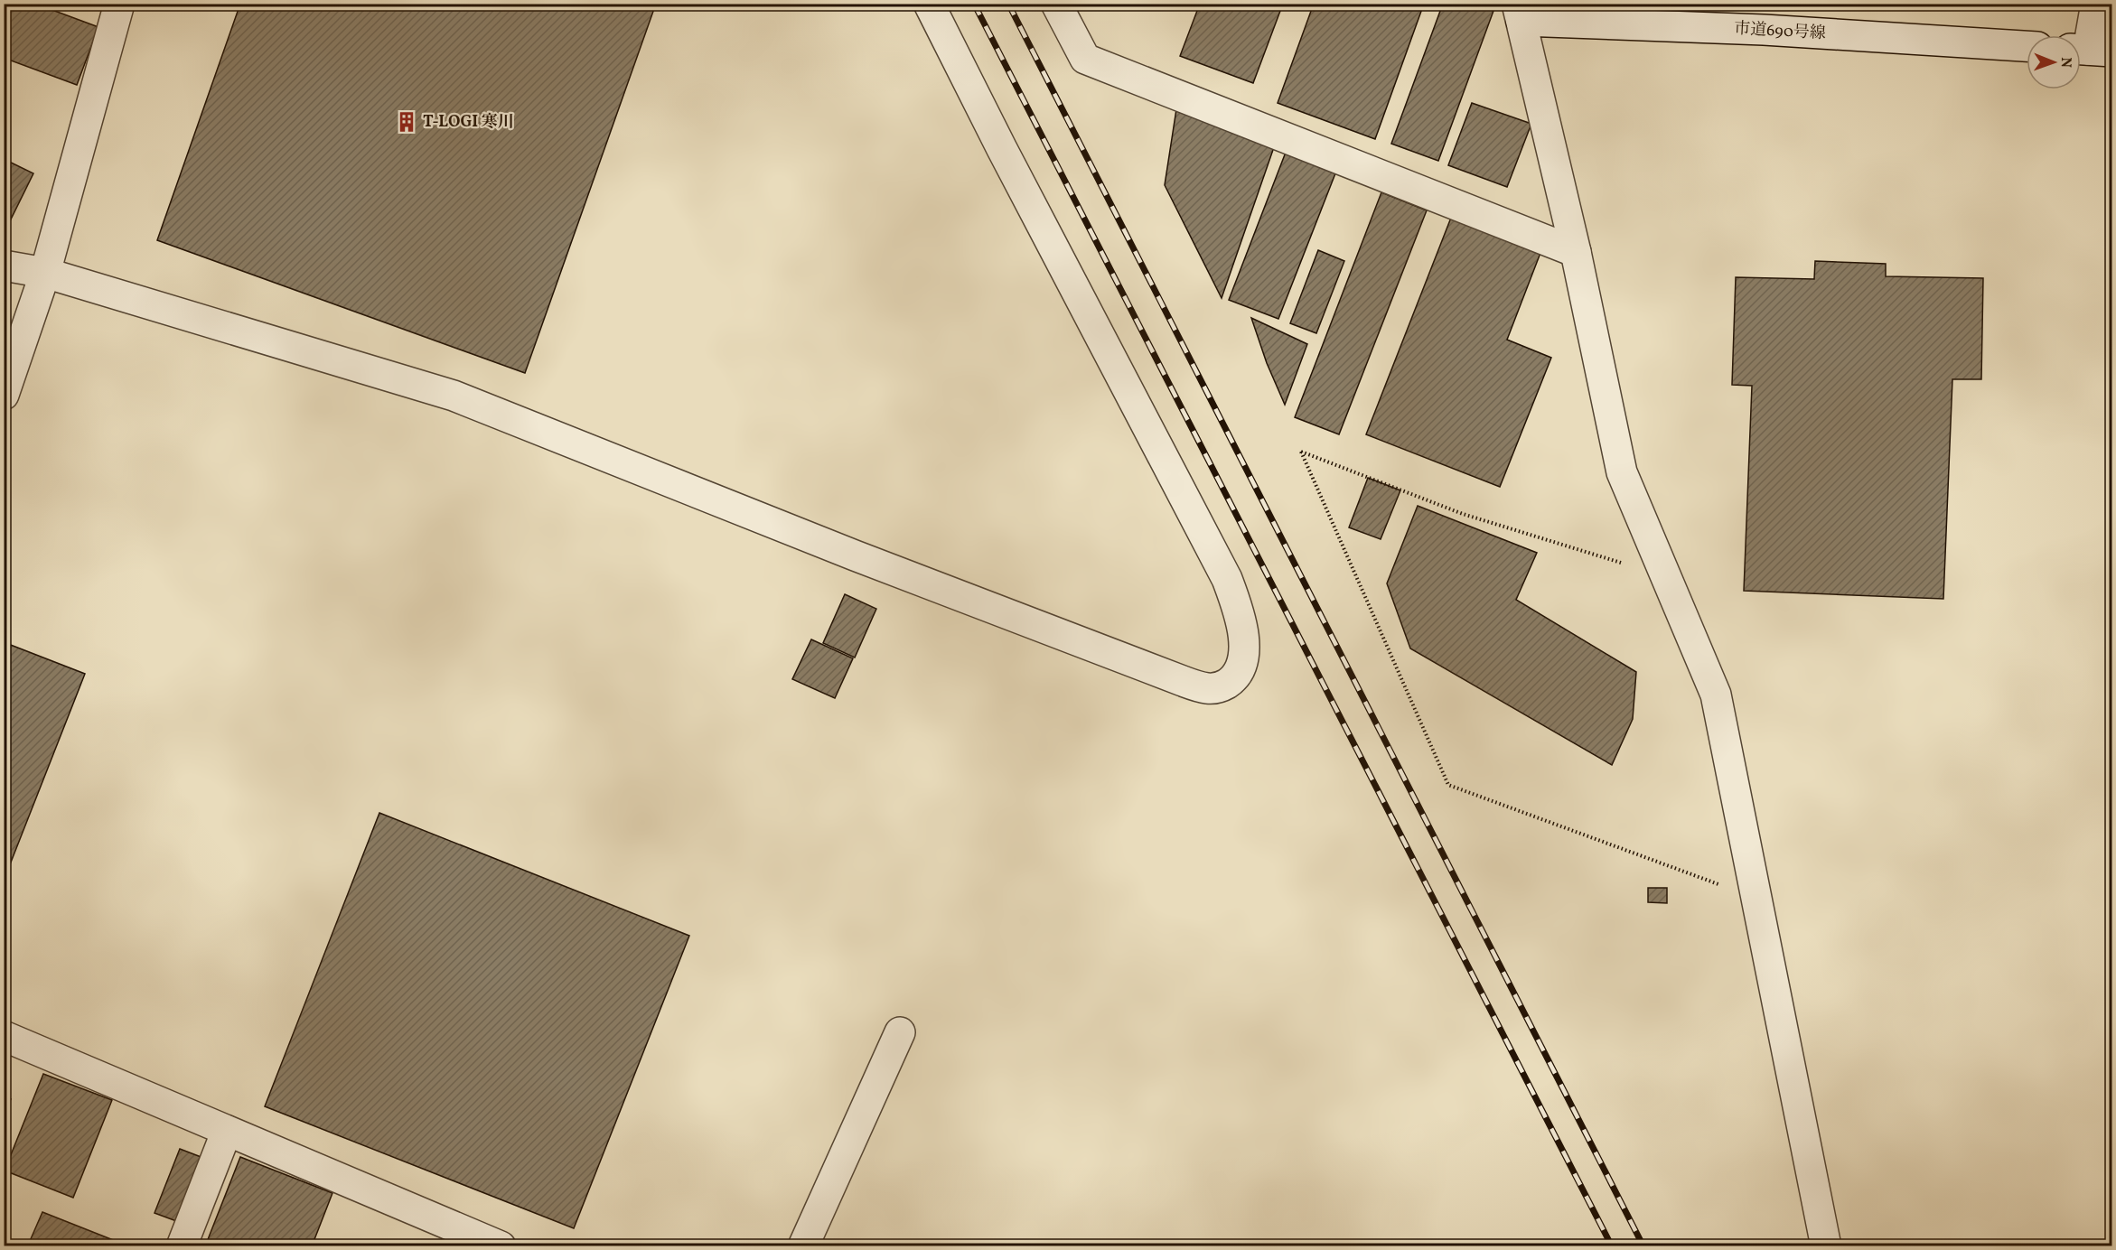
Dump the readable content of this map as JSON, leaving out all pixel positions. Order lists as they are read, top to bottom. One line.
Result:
{"streets":{"street":["市道690号線"]},"places":{"building":["T-LOGI 寒川"]},"north":"right"}
